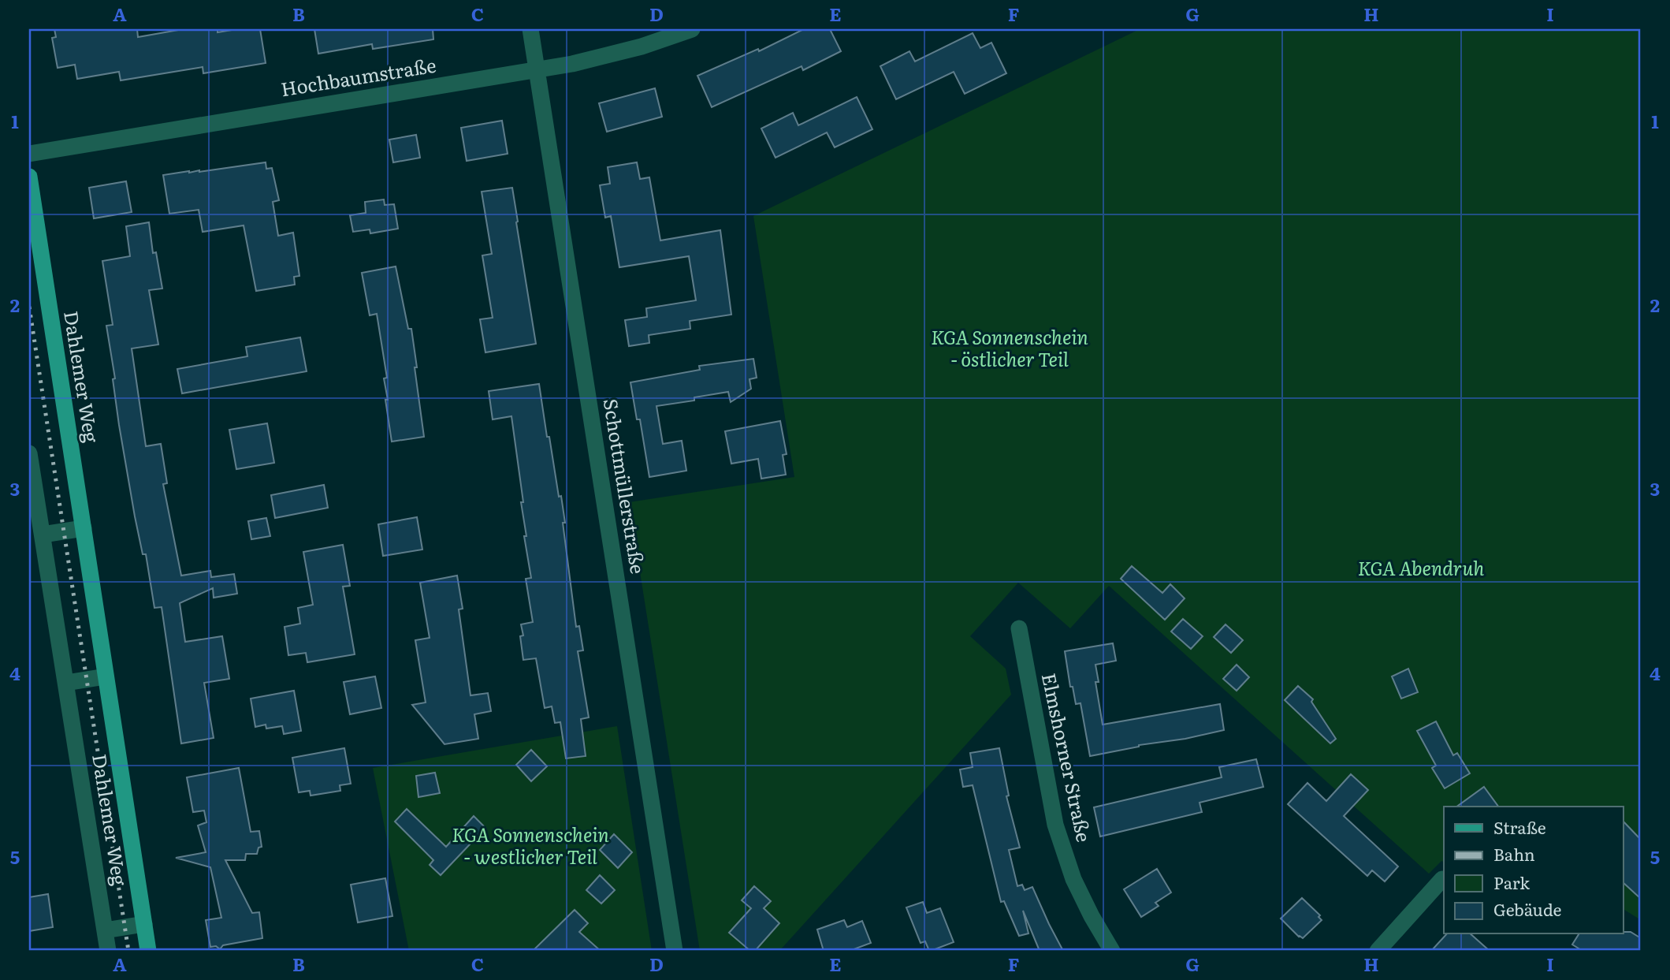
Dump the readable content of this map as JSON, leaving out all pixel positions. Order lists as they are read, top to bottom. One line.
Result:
{"streets":{"main road":["Dahlemer Weg"],"street":["Hochbaumstraße","Schottmüllerstraße","Elmshorner Straße"]},"crossings":[["Hochbaumstraße","Schottmüllerstraße"]],"parks":["KGA Sonnenschein - östlicher Teil","KGA Abendruh","KGA Sonnenschein - westlicher Teil"],"legend":["Straße","Bahn","Park","Gebäude"],"grid":{"columns":["A","B","C","D","E","F","G","H","I"],"rows":["1","2","3","4","5"]}}
